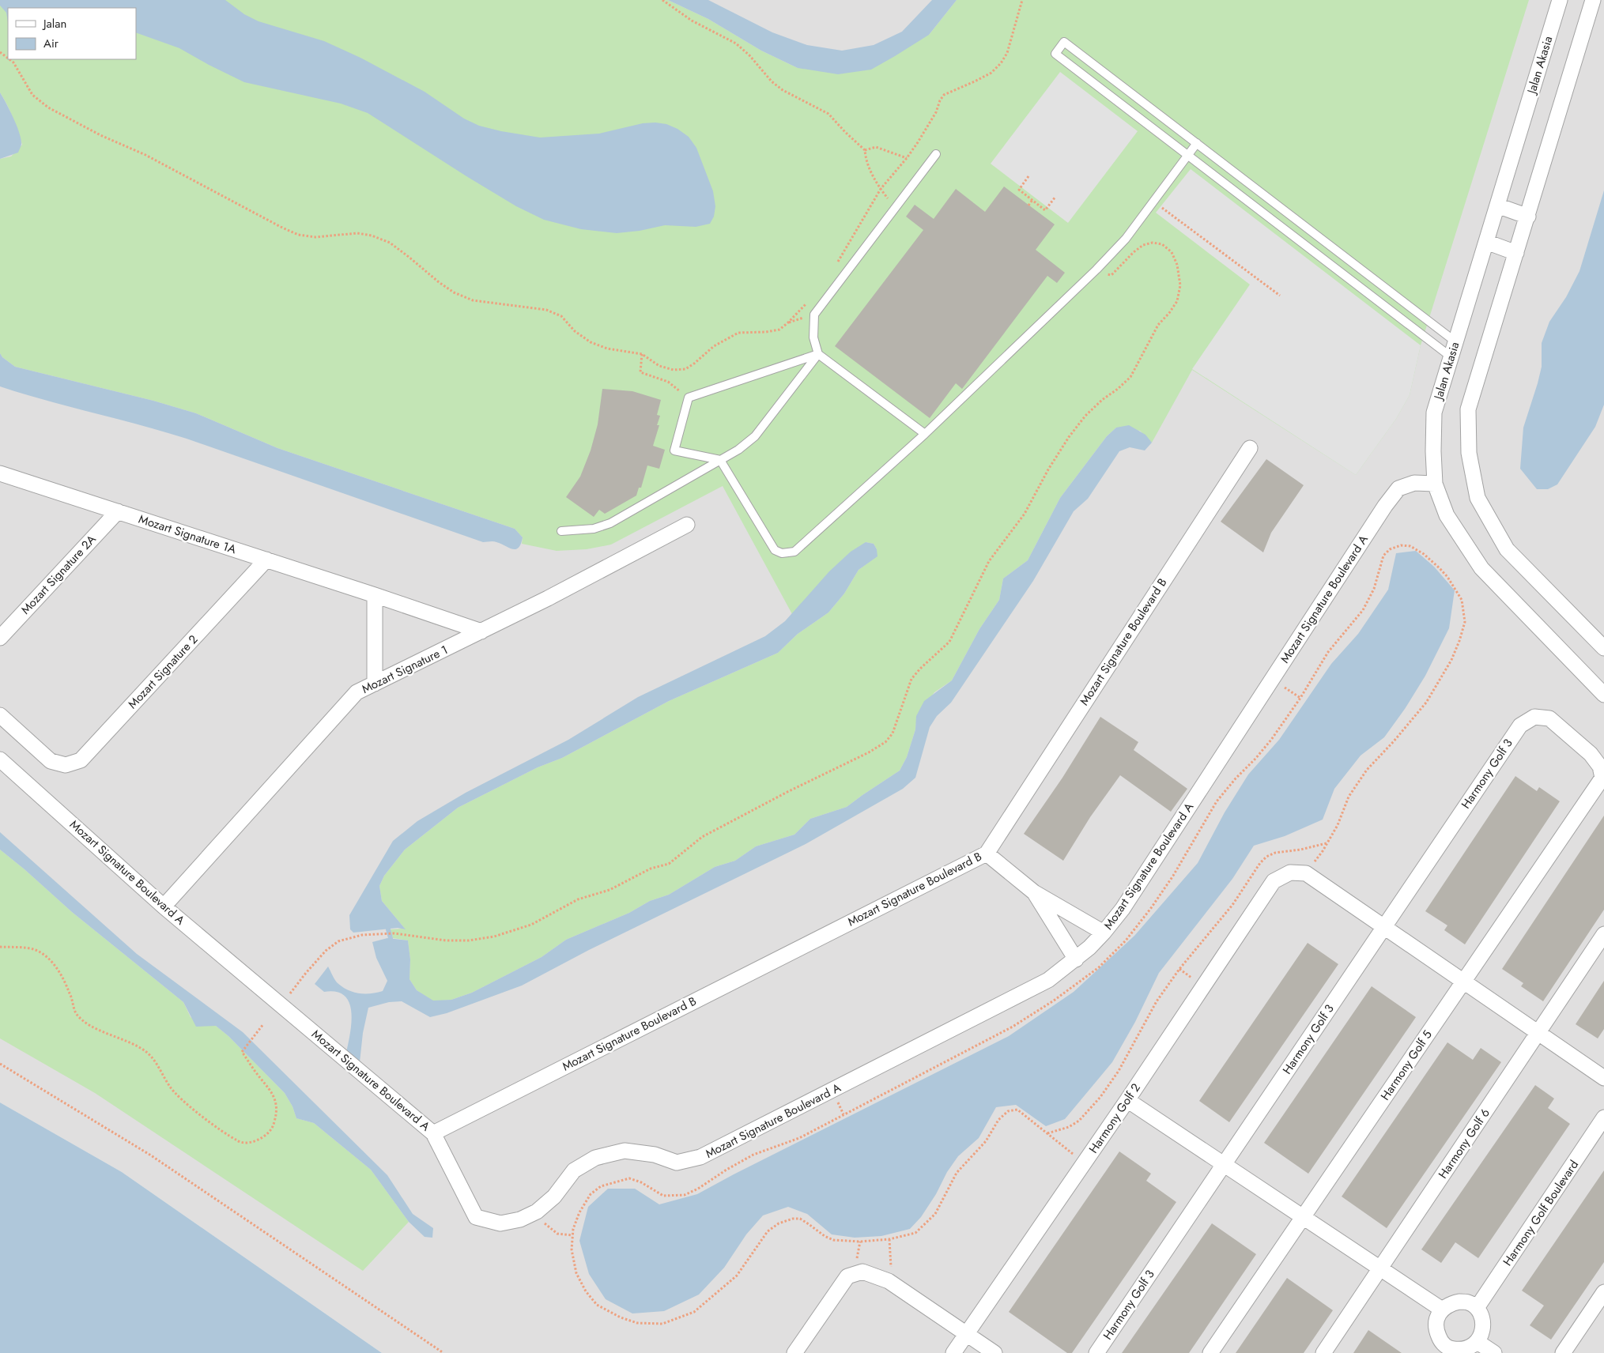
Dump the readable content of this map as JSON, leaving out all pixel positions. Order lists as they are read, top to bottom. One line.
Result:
{"streets":{"street":["Jalan Akasia","Mozart Signature 1A","Mozart Signature 2A","Mozart Signature Boulevard A","Mozart Signature Boulevard B","Mozart Signature 1","Mozart Signature 2","Harmony Golf 3","Harmony Golf 5","Harmony Golf 2","Harmony Golf 6","Harmony Golf Boulevard"]},"crossings":[["Jalan Akasia","Mozart Signature Boulevard A"],["Mozart Signature 1A","Mozart Signature 2A"],["Mozart Signature 1A","Mozart Signature 1"],["Mozart Signature 1A","Mozart Signature 2"],["Mozart Signature Boulevard A","Mozart Signature Boulevard B"],["Mozart Signature Boulevard A","Mozart Signature 1"],["Harmony Golf 3","Harmony Golf 5"],["Harmony Golf 3","Harmony Golf 2"]],"legend":["Jalan","Air"]}
